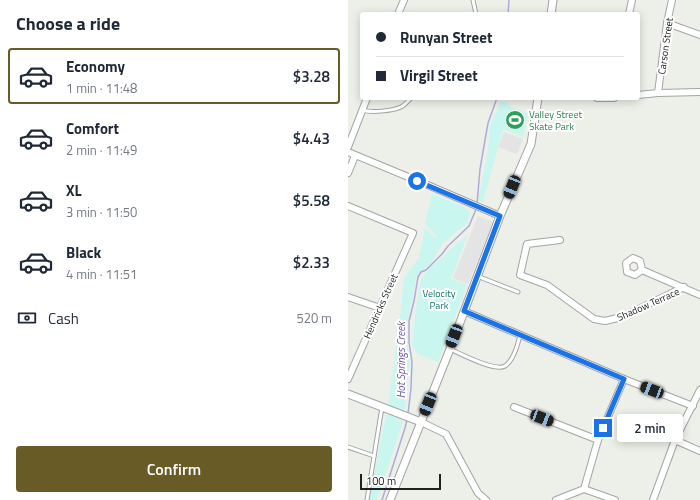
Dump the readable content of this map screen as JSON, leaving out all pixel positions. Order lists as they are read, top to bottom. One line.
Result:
{"streets":{"street":["Carson Street","Shadow Terrace","Hendricks Street"]},"water":["Hot Springs Creek"],"parks":["Velocity Park"],"places":{"sports":["Valley Street Skate Park"]},"scale_bar":"100 m","page":{"heading":"Choose a ride","banner":["Runyan Street","Virgil Street"],"list":[{"name":"Economy","note":"1 min · 11:48","value":"$3.28"},{"name":"Comfort","note":"2 min · 11:49","value":"$4.43"},{"name":"XL","note":"3 min · 11:50","value":"$5.58"},{"name":"Black","note":"4 min · 11:51","value":"$2.33"}],"pay":["Cash","520 m"],"bubble":"2 min","buttons":"Confirm","scale":"100 m"}}
